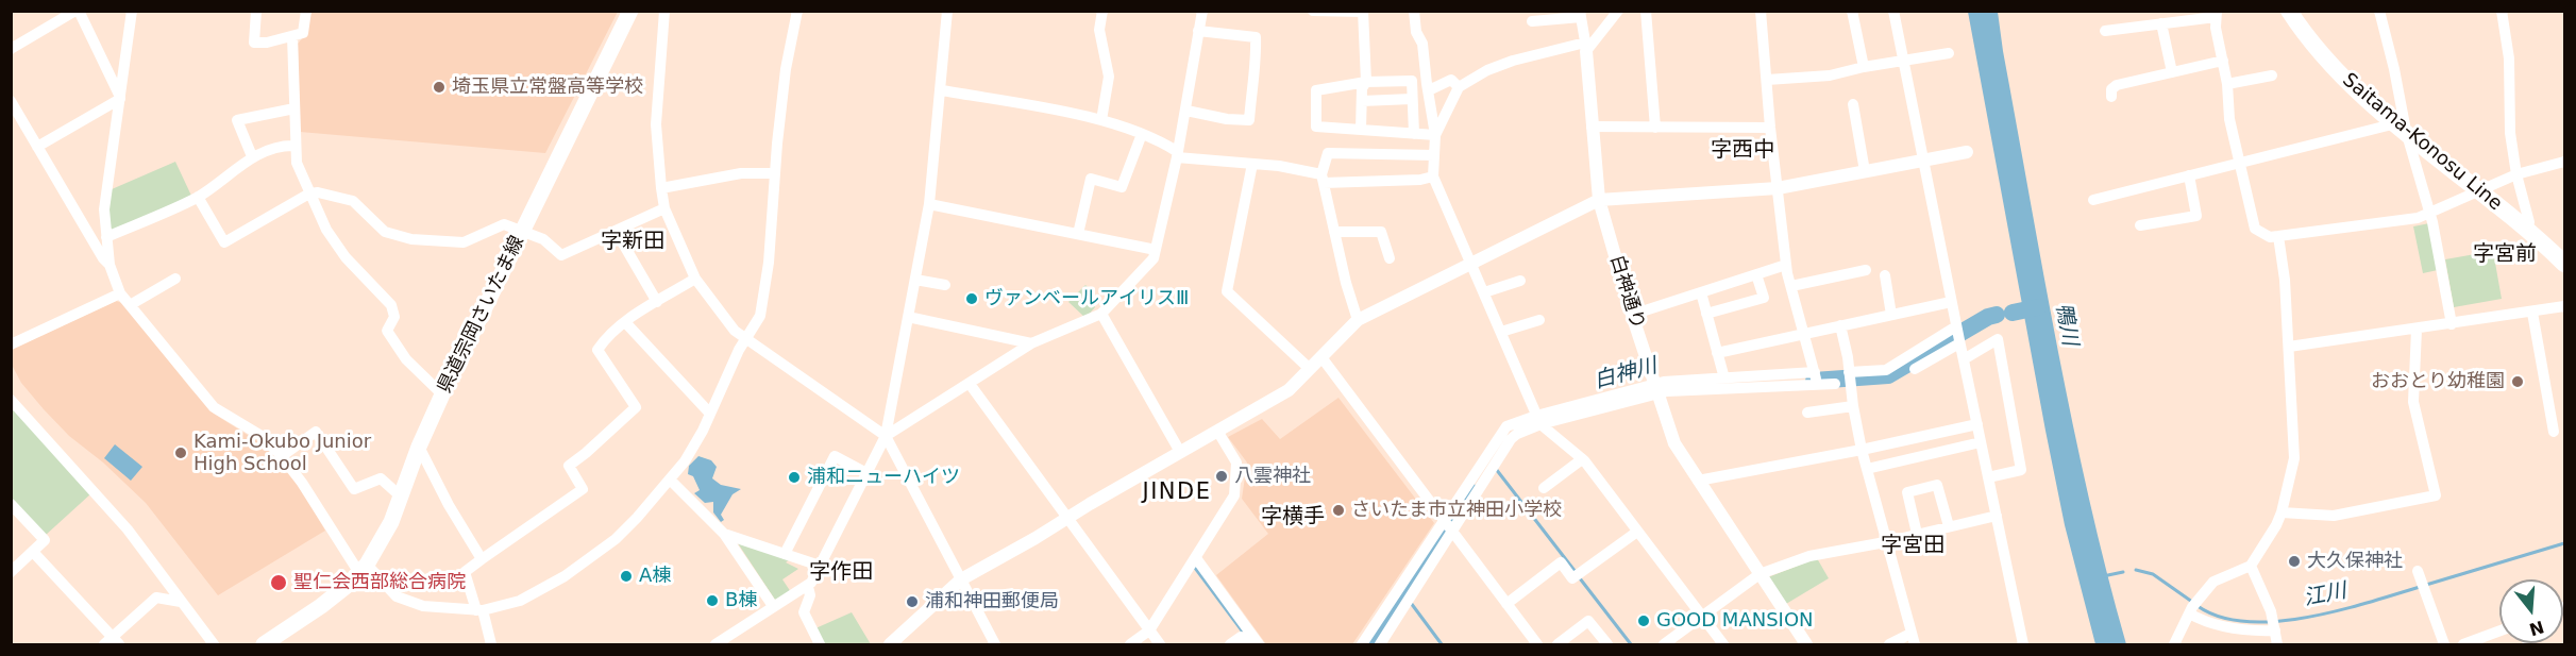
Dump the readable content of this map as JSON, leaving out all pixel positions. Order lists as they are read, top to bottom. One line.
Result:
{"streets":{"main road":["Saitama-Konosu Line","県道宗岡さいたま線"],"street":["白神通り"]},"districts":["字西中","字新田","字宮前","JINDE","字横手","字宮田","字作田"],"water":["鴨川","白神川","江川"],"places":["埼玉県立常盤高等学校","ヴァンベールアイリスⅢ","おおとり幼稚園","Kami-Okubo Junior High School","八雲神社","浦和ニューハイツ","さいたま市立神田小学校","大久保神社","A棟","聖仁会西部総合病院","B棟","浦和神田郵便局","GOOD MANSION"],"north":"bottom"}
